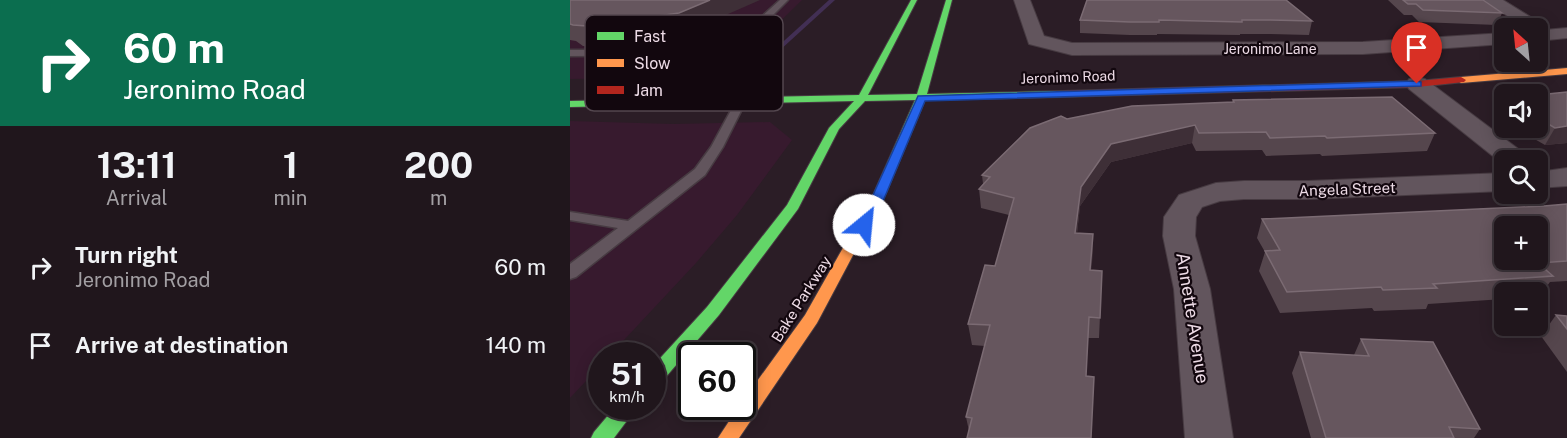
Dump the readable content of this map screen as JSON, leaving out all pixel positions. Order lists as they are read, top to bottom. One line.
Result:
{"streets":{"main road":["Jeronimo Road","Bake Parkway"],"street":["Jeronimo Lane","Angela Street","Annette Avenue"]},"crossings":[["Jeronimo Road","Bake Parkway"],["Angela Street","Annette Avenue"]],"legend":["Fast","Slow","Jam"],"north":"top left","page":{"turn":["60 m","Jeronimo Road"],"map_buttons":["+","−"],"eta":["13:11","Arrival","1","min","200","m"],"list":[{"name":"Turn right","note":"Jeronimo Road","value":"60 m"},{"name":"Arrive at destination","value":"140 m"}],"speed":"51 km/h","limit":"60"}}
